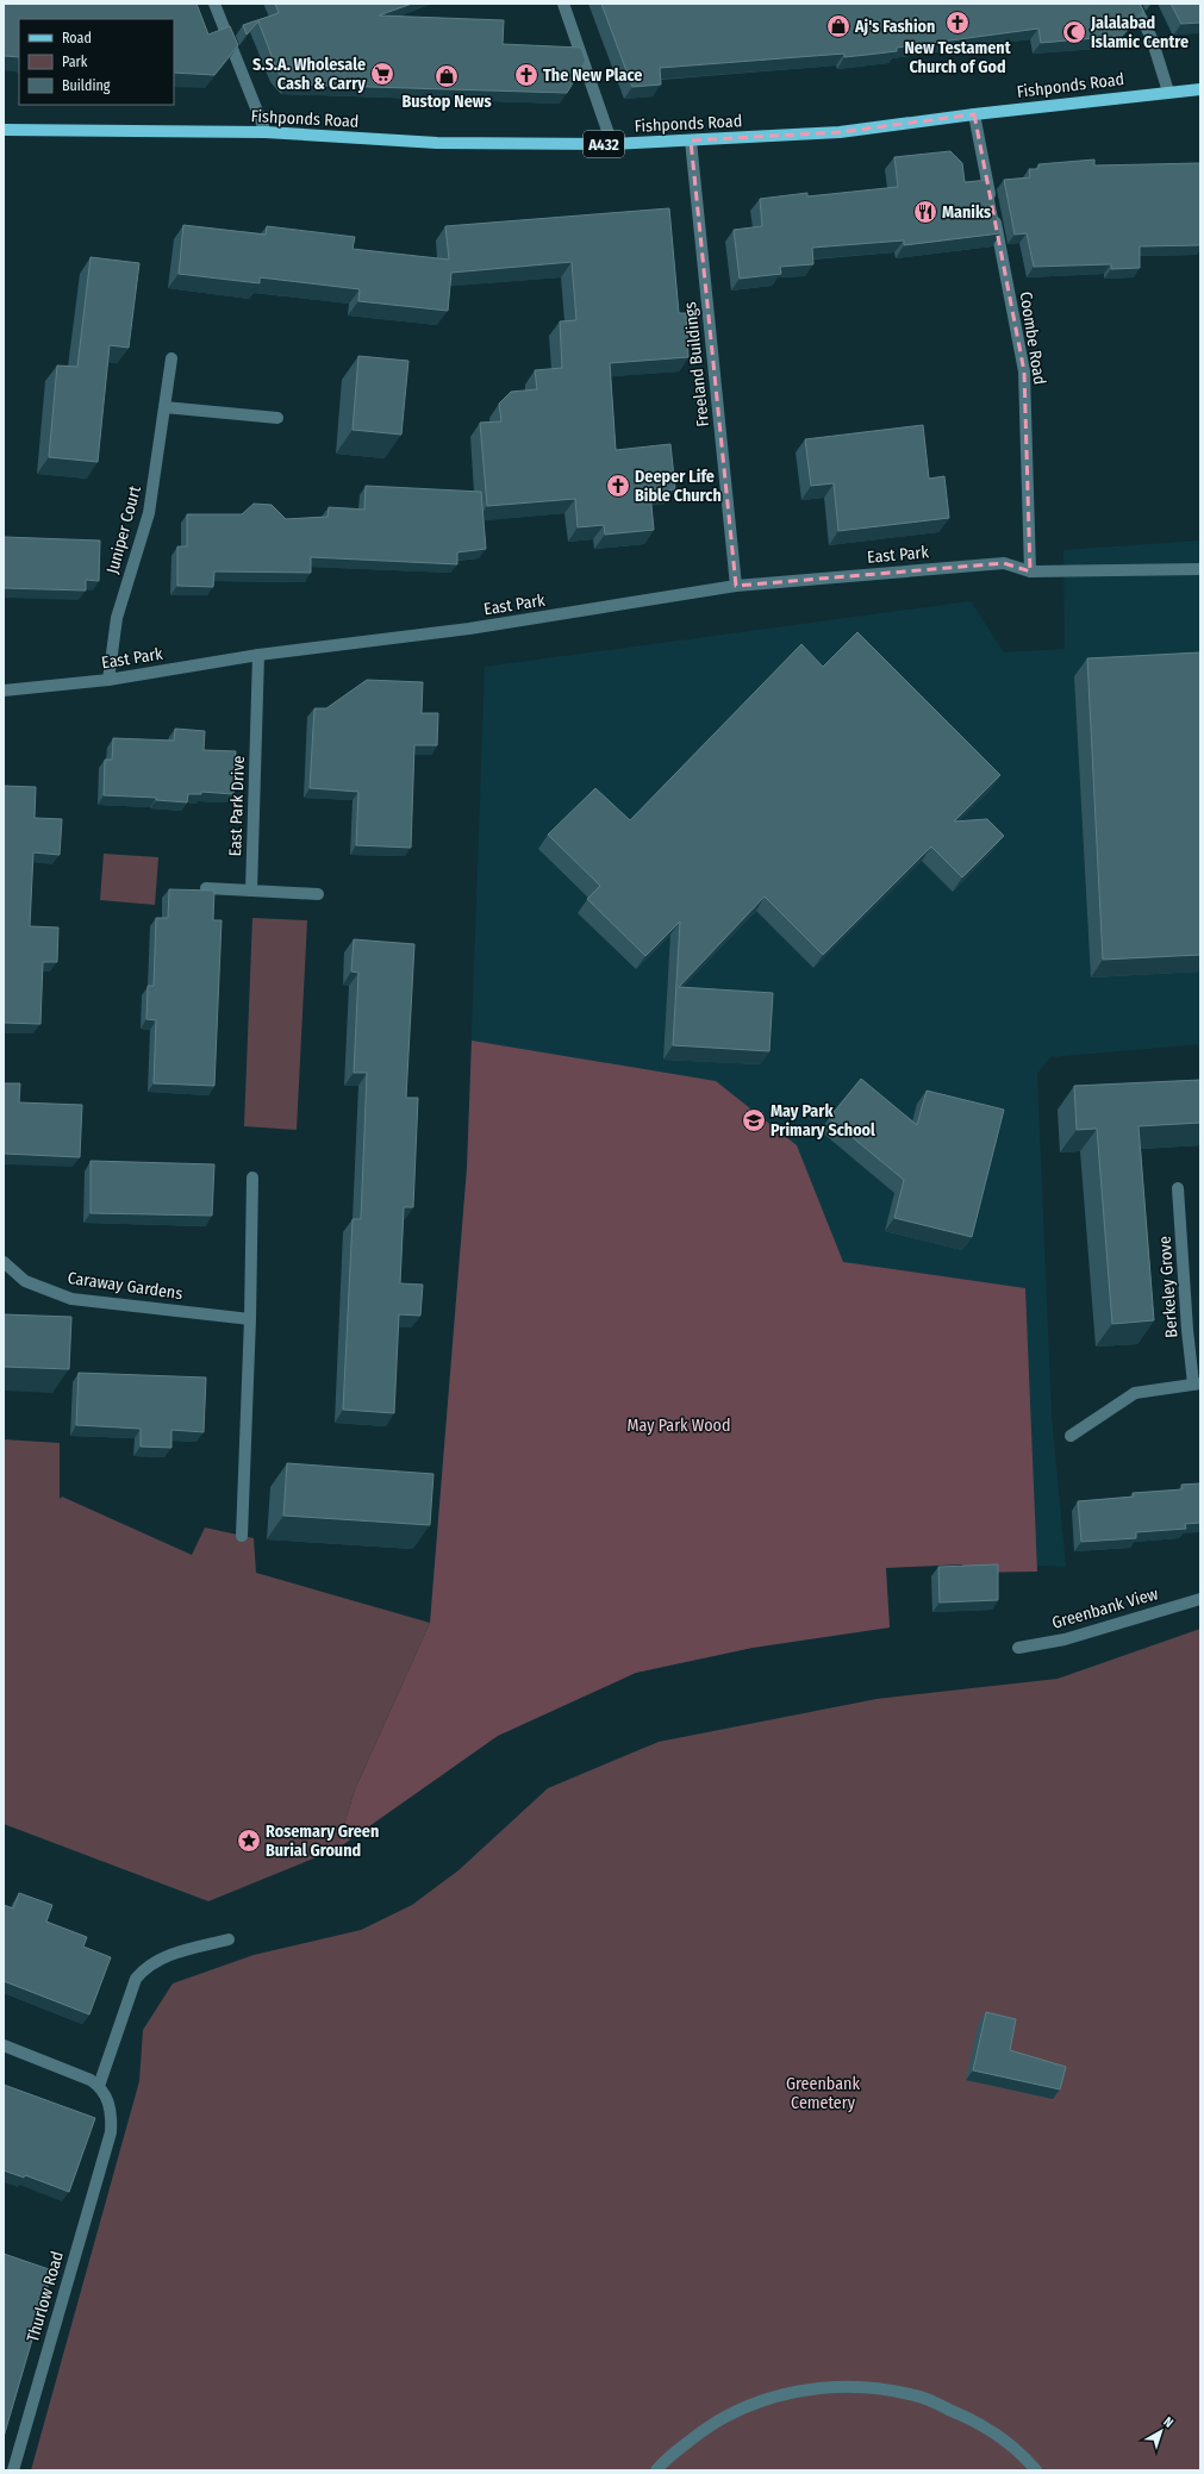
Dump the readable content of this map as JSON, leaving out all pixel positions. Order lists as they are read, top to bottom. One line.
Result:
{"streets":{"main road":["Fishponds Road","A432"],"street":["Coombe Road","Freeland Buildings","Juniper Court","East Park","East Park Drive","Caraway Gardens","Berkeley Grove","Greenbank View","Thurlow Road"]},"crossings":[["Fishponds Road","Coombe Road"],["Fishponds Road","Freeland Buildings"],["Coombe Road","East Park"],["Freeland Buildings","East Park"],["Juniper Court","East Park"],["East Park","East Park Drive"]],"parks":["May Park Wood","Greenbank Cemetery"],"places":{"church":["New Testament Church of God","The New Place","Deeper Life Bible Church"],"shop":["Aj's Fashion","Bustop News"],"mosque":["Jalalabad Islamic Centre"],"supermarket":["S.S.A. Wholesale Cash & Carry"],"restaurant":["Maniks"],"school or university":["May Park Primary School"],"place":["Rosemary Green Burial Ground"]},"legend":["Road","Park","Building"],"north":"top right"}
